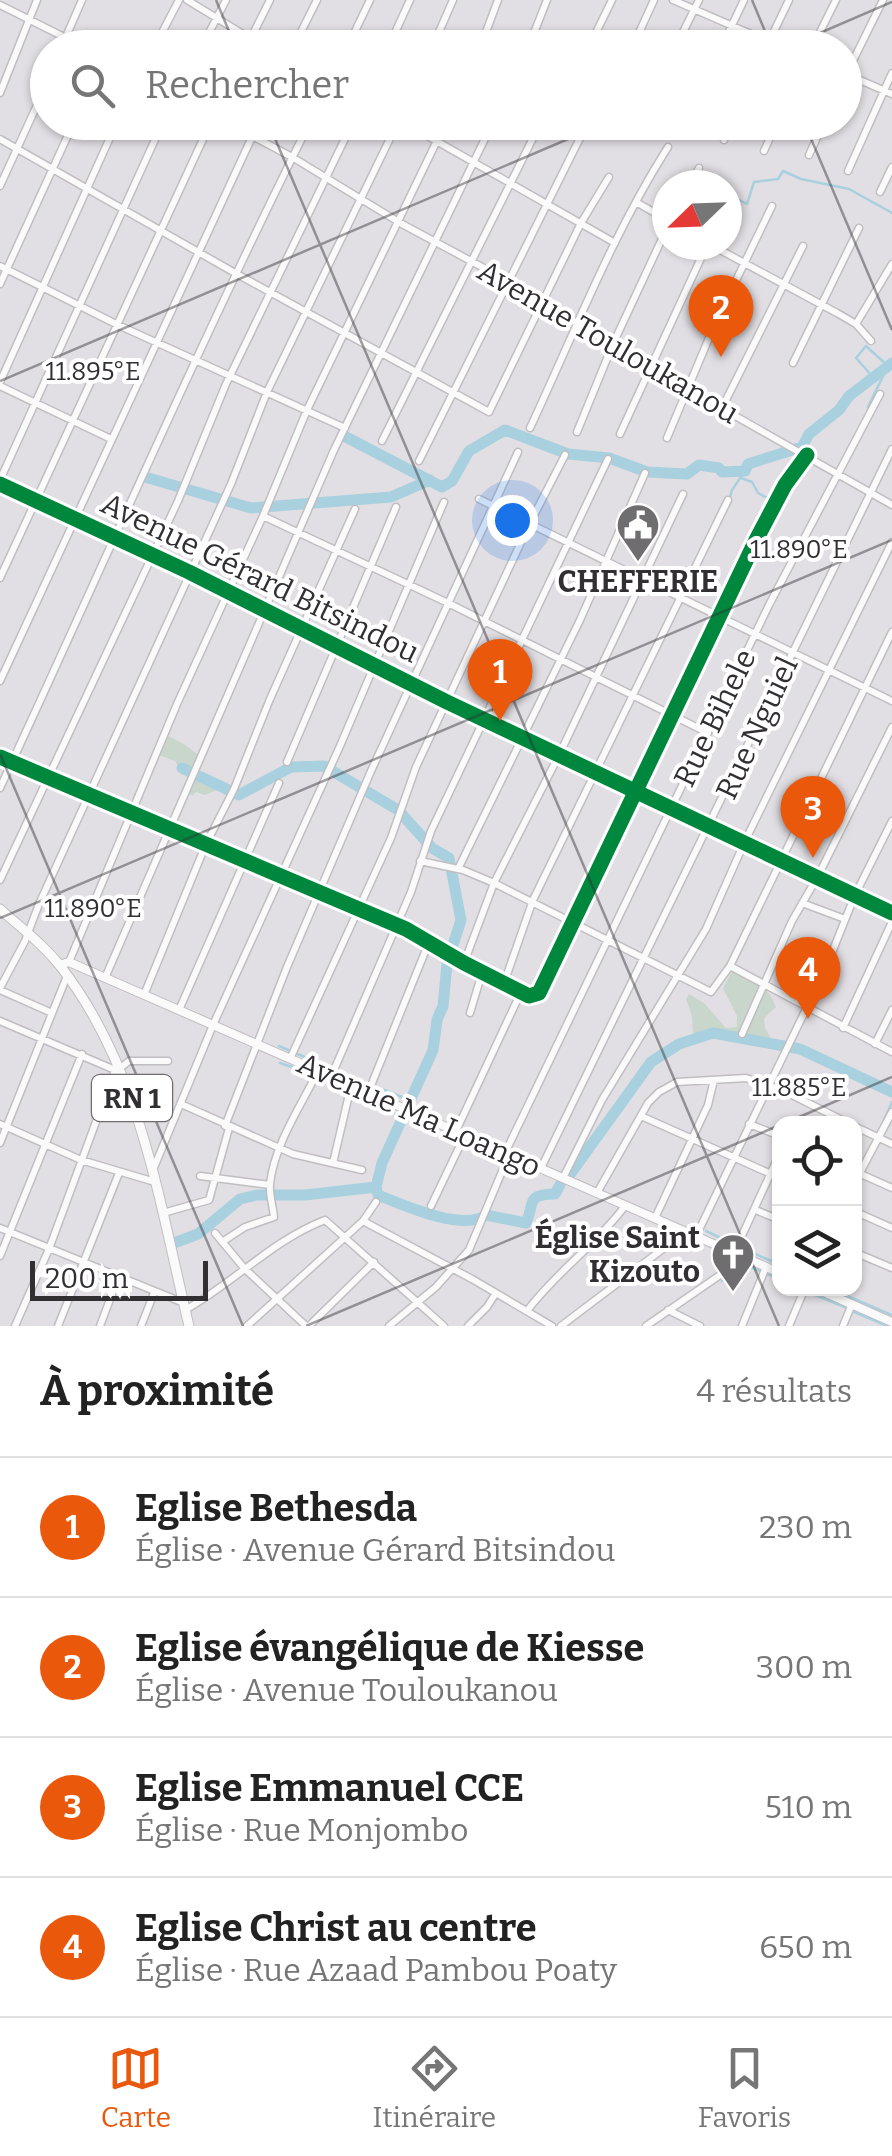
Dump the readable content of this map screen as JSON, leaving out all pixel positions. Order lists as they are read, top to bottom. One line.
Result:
{"streets":{"highway":["RN 1"],"main road":["Avenue Ma Loango"],"street":["Avenue Touloukanou","Avenue Gérard Bitsindou","Rue Bihele","Rue Nguiel"]},"crossings":[["Avenue Touloukanou","Rue Bihele"],["Avenue Touloukanou","Rue Nguiel"],["Avenue Gérard Bitsindou","Rue Bihele"],["Avenue Gérard Bitsindou","Rue Nguiel"],["Rue Bihele","Avenue Ma Loango"],["Rue Nguiel","Avenue Ma Loango"],["RN 1","Avenue Ma Loango"]],"places":{"public building":["CHEFFERIE"],"church":["Église Saint Kizouto"]},"scale_bar":"200 m","north":"bottom left","page":{"search":"Rechercher","pins":["2","1","3","4"],"scale":"200 m","heading":["À proximité","4 résultats"],"list":[{"mark":"1","name":"Eglise Bethesda","note":"Église · Avenue Gérard Bitsindou","value":"230 m"},{"mark":"2","name":"Eglise évangélique de Kiesse","note":"Église · Avenue Touloukanou","value":"300 m"},{"mark":"3","name":"Eglise Emmanuel CCE","note":"Église · Rue Monjombo","value":"510 m"},{"mark":"4","name":"Eglise Christ au centre","note":"Église · Rue Azaad Pambou Poaty","value":"650 m"}],"nav":["Carte","Itinéraire","Favoris"]},"coordinates":["11.895°E","11.890°E","11.885°E"]}
